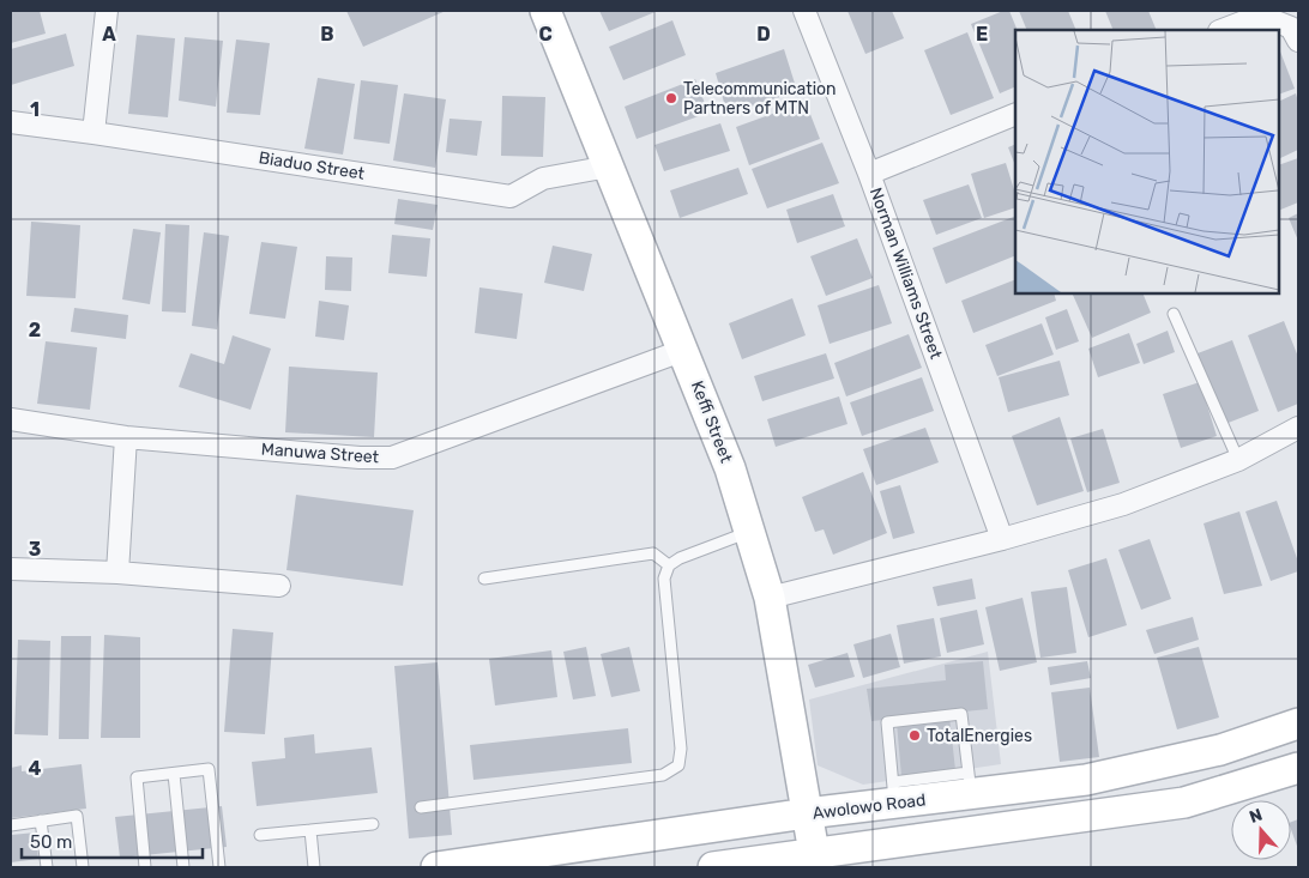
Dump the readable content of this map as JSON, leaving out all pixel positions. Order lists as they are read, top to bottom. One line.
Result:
{"streets":{"main road":["Keffi Street","Awolowo Road"],"street":["Biaduo Street","Norman Williams Street","Manuwa Street"]},"crossings":[["Biaduo Street","Keffi Street"],["Keffi Street","Manuwa Street"],["Keffi Street","Awolowo Road"]],"places":["Telecommunication Partners of MTN","TotalEnergies"],"scale_bar":"50 m","north":"top","grid":{"columns":["A","B","C","D","E"],"rows":["1","2","3","4"]}}
